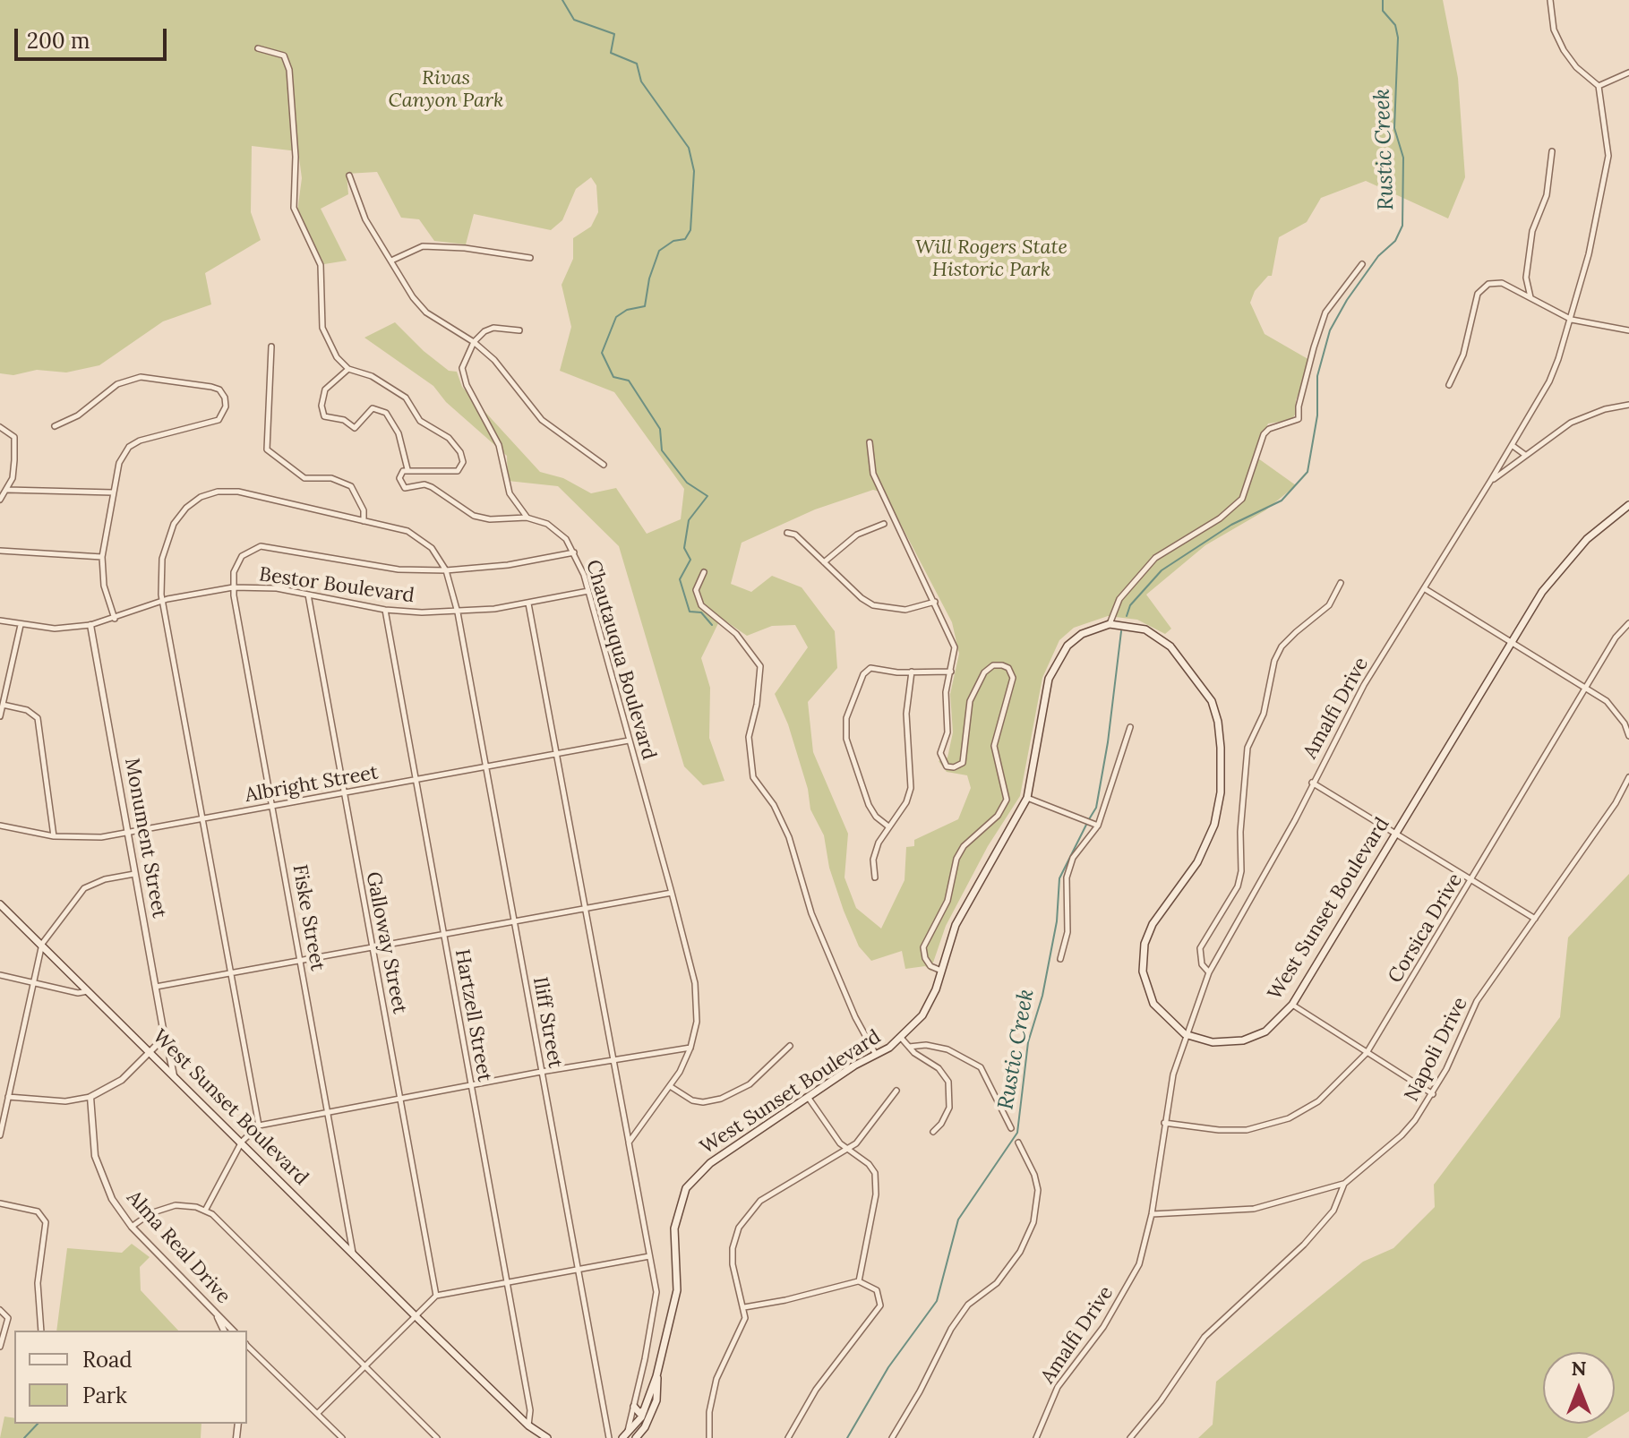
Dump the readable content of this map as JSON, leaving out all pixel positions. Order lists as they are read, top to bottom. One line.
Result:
{"streets":{"main road":["West Sunset Boulevard"],"street":["Bestor Boulevard","Chautauqua Boulevard","Amalfi Drive","Albright Street","Monument Street","Fiske Street","Corsica Drive","Galloway Street","Hartzell Street","Iliff Street","Napoli Drive","Alma Real Drive"]},"crossings":[["Bestor Boulevard","Chautauqua Boulevard"],["Bestor Boulevard","Monument Street"],["Bestor Boulevard","Fiske Street"],["Bestor Boulevard","Galloway Street"],["Bestor Boulevard","Hartzell Street"],["Bestor Boulevard","Iliff Street"],["Chautauqua Boulevard","Albright Street"],["Amalfi Drive","West Sunset Boulevard"],["Amalfi Drive","Corsica Drive"],["Albright Street","Monument Street"],["Albright Street","Fiske Street"],["Albright Street","Galloway Street"],["Albright Street","Hartzell Street"],["Albright Street","Iliff Street"],["Monument Street","West Sunset Boulevard"],["West Sunset Boulevard","Fiske Street"],["West Sunset Boulevard","Hartzell Street"]],"water":["Rustic Creek"],"parks":["Rivas Canyon Park","Will Rogers State Historic Park"],"legend":["Road","Park"],"scale_bar":"200 m","north":"top"}
